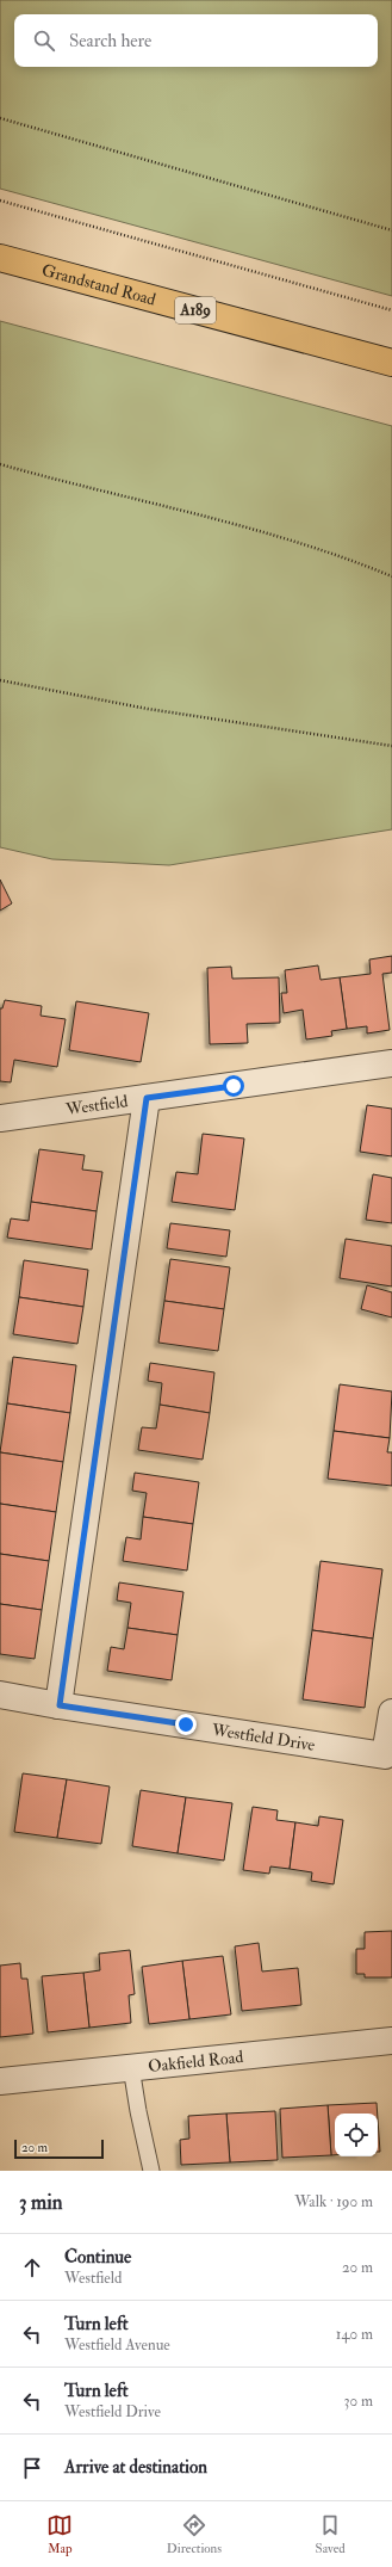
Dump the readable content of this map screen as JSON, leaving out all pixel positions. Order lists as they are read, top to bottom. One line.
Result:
{"streets":{"main road":["Grandstand Road","A189"],"street":["Westfield","Westfield Drive","Oakfield Road"]},"scale_bar":"20 m","page":{"search":"Search here","scale":"20 m","heading":["3 min","Walk · 190 m"],"list":[["Continue","Westfield","20 m"],["Turn left","Westfield Avenue","140 m"],["Turn left","Westfield Drive","30 m"],"Arrive at destination"],"nav":["Map","Directions","Saved"]}}
